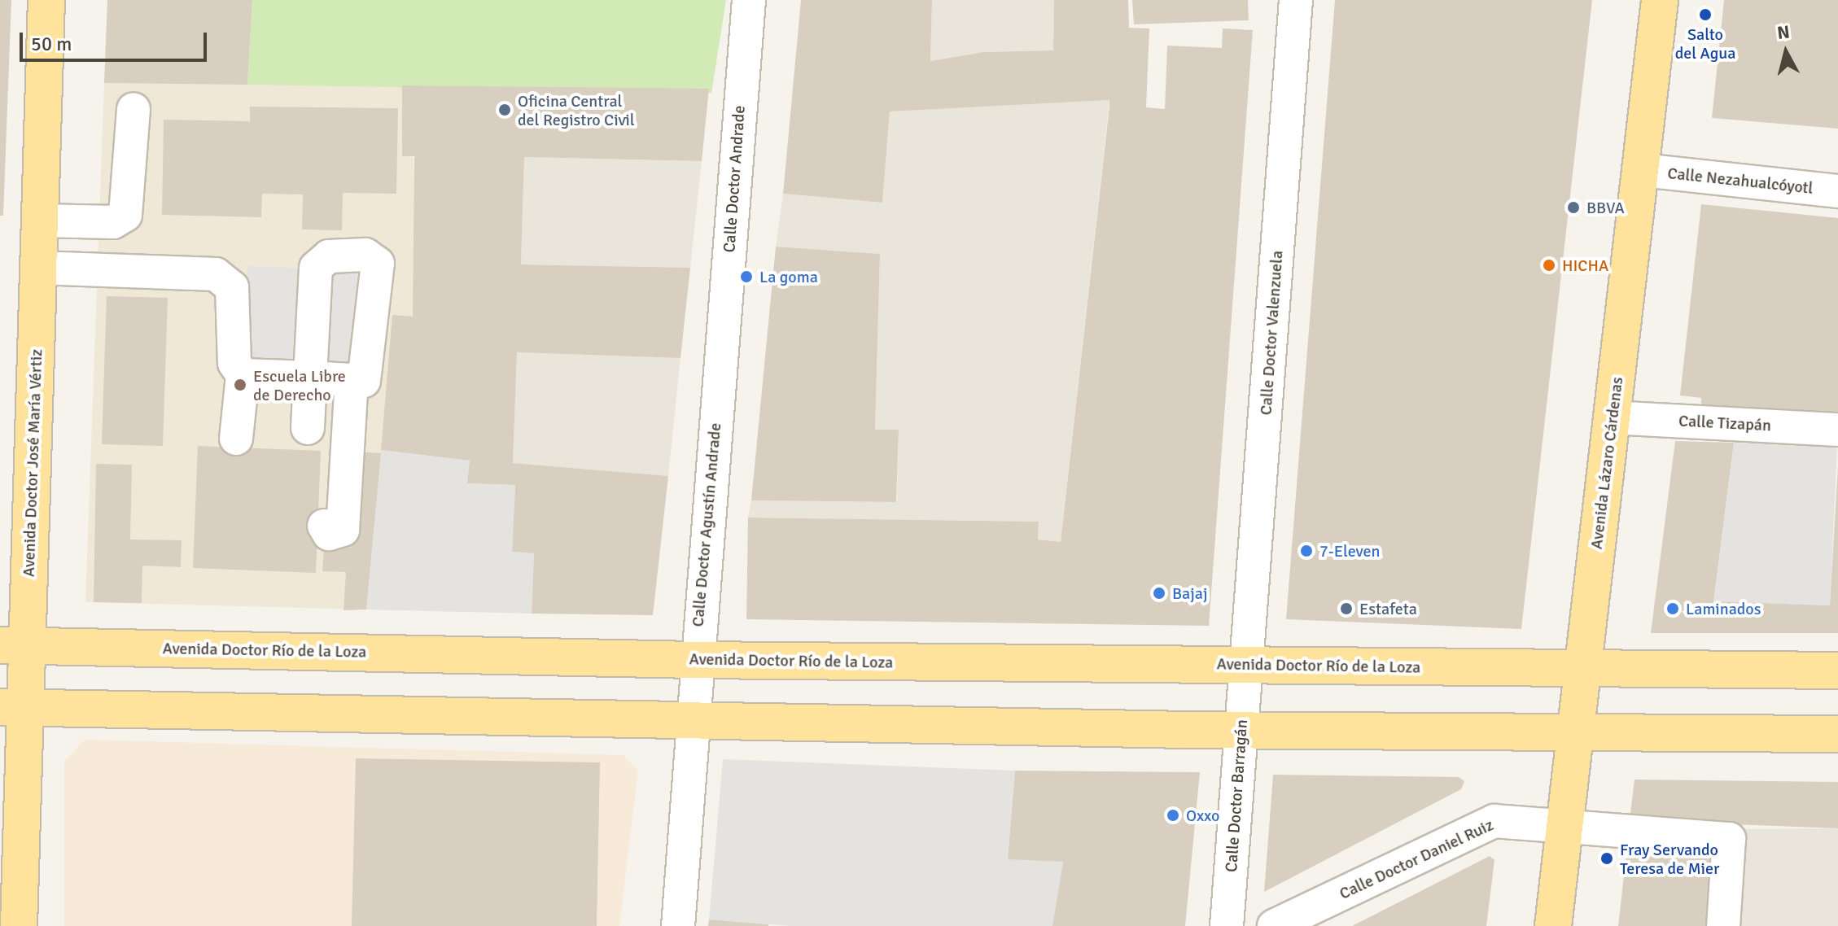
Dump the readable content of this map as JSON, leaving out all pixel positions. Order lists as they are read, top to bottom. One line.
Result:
{"streets":{"main road":["Avenida Doctor José María Vértiz","Avenida Lázaro Cárdenas","Avenida Doctor Río de la Loza"],"street":["Calle Doctor Andrade","Calle Nezahualcóyotl","Calle Doctor Valenzuela","Calle Tizapán","Calle Doctor Agustín Andrade","Calle Doctor Barragán","Calle Doctor Daniel Ruiz"]},"crossings":[["Calle Doctor Andrade","Calle Doctor Agustín Andrade"],["Calle Nezahualcóyotl","Avenida Lázaro Cárdenas"],["Calle Doctor Valenzuela","Avenida Doctor Río de la Loza"],["Calle Doctor Valenzuela","Calle Doctor Barragán"],["Calle Tizapán","Avenida Lázaro Cárdenas"],["Avenida Doctor José María Vértiz","Avenida Doctor Río de la Loza"],["Avenida Lázaro Cárdenas","Avenida Doctor Río de la Loza"],["Avenida Lázaro Cárdenas","Calle Doctor Daniel Ruiz"],["Calle Doctor Agustín Andrade","Avenida Doctor Río de la Loza"],["Avenida Doctor Río de la Loza","Calle Doctor Barragán"]],"places":["Salto del Agua","Oficina Central del Registro Civil","BBVA","HICHA","La goma","Escuela Libre de Derecho","7-Eleven","Bajaj","Estafeta","Laminados","Oxxo","Fray Servando Teresa de Mier"],"scale_bar":"50 m","north":"top"}
